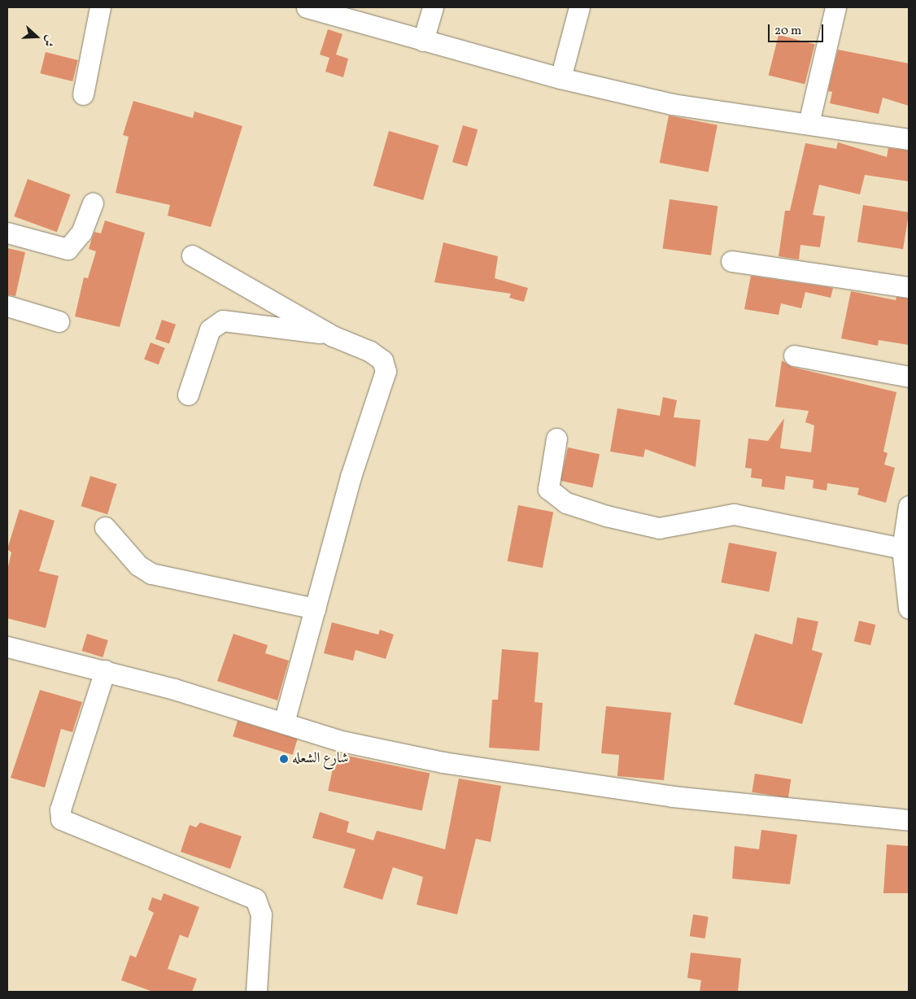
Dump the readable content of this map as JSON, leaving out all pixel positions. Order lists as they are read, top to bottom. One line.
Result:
{"places":["شارع الشعله"],"scale_bar":"20 m","north":"right"}
